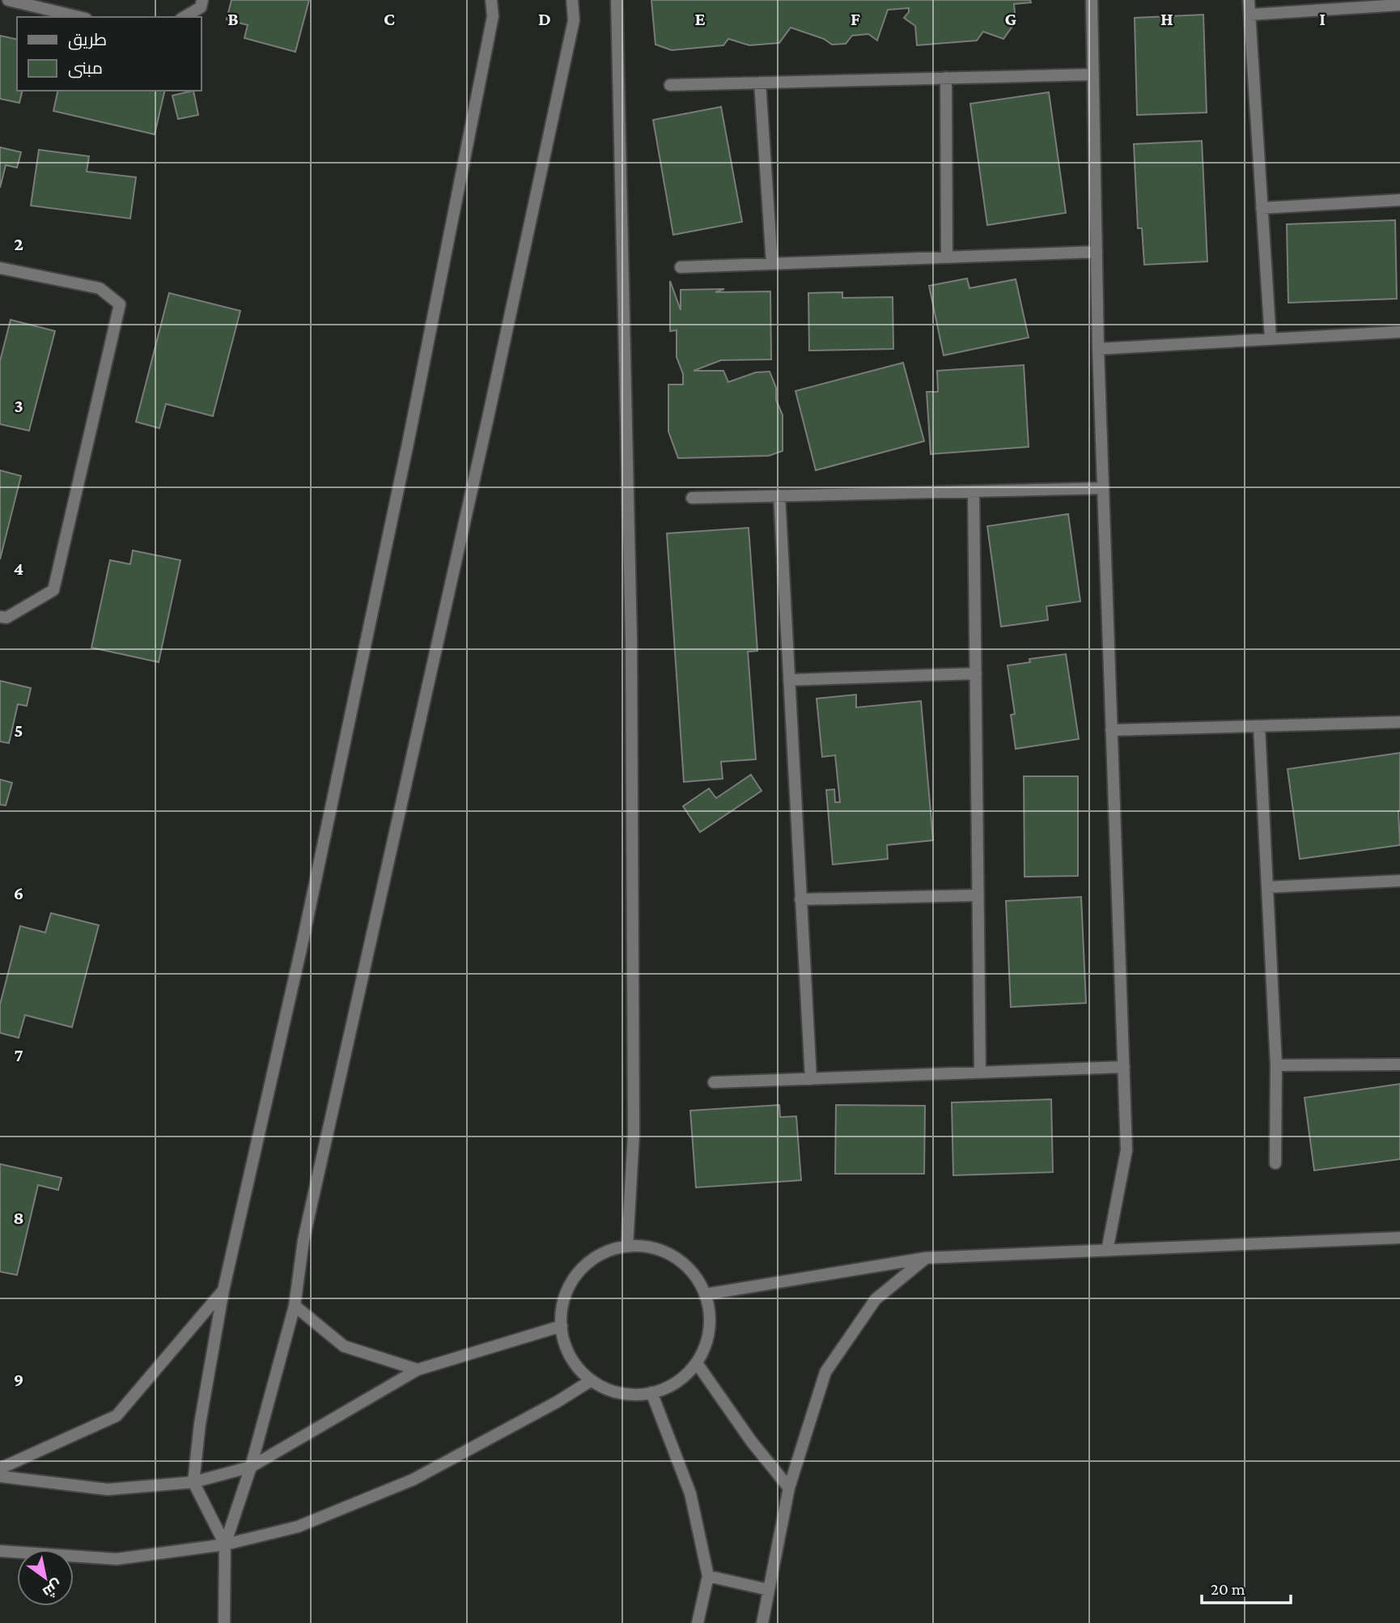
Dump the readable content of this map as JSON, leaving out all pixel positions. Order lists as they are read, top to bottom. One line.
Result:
{"legend":["طريق","مبنى"],"scale_bar":"20 m","north":"bottom right","grid":{"columns":["B","C","D","E","F","G","H","I"],"rows":["2","3","4","5","6","7","8","9"]}}
